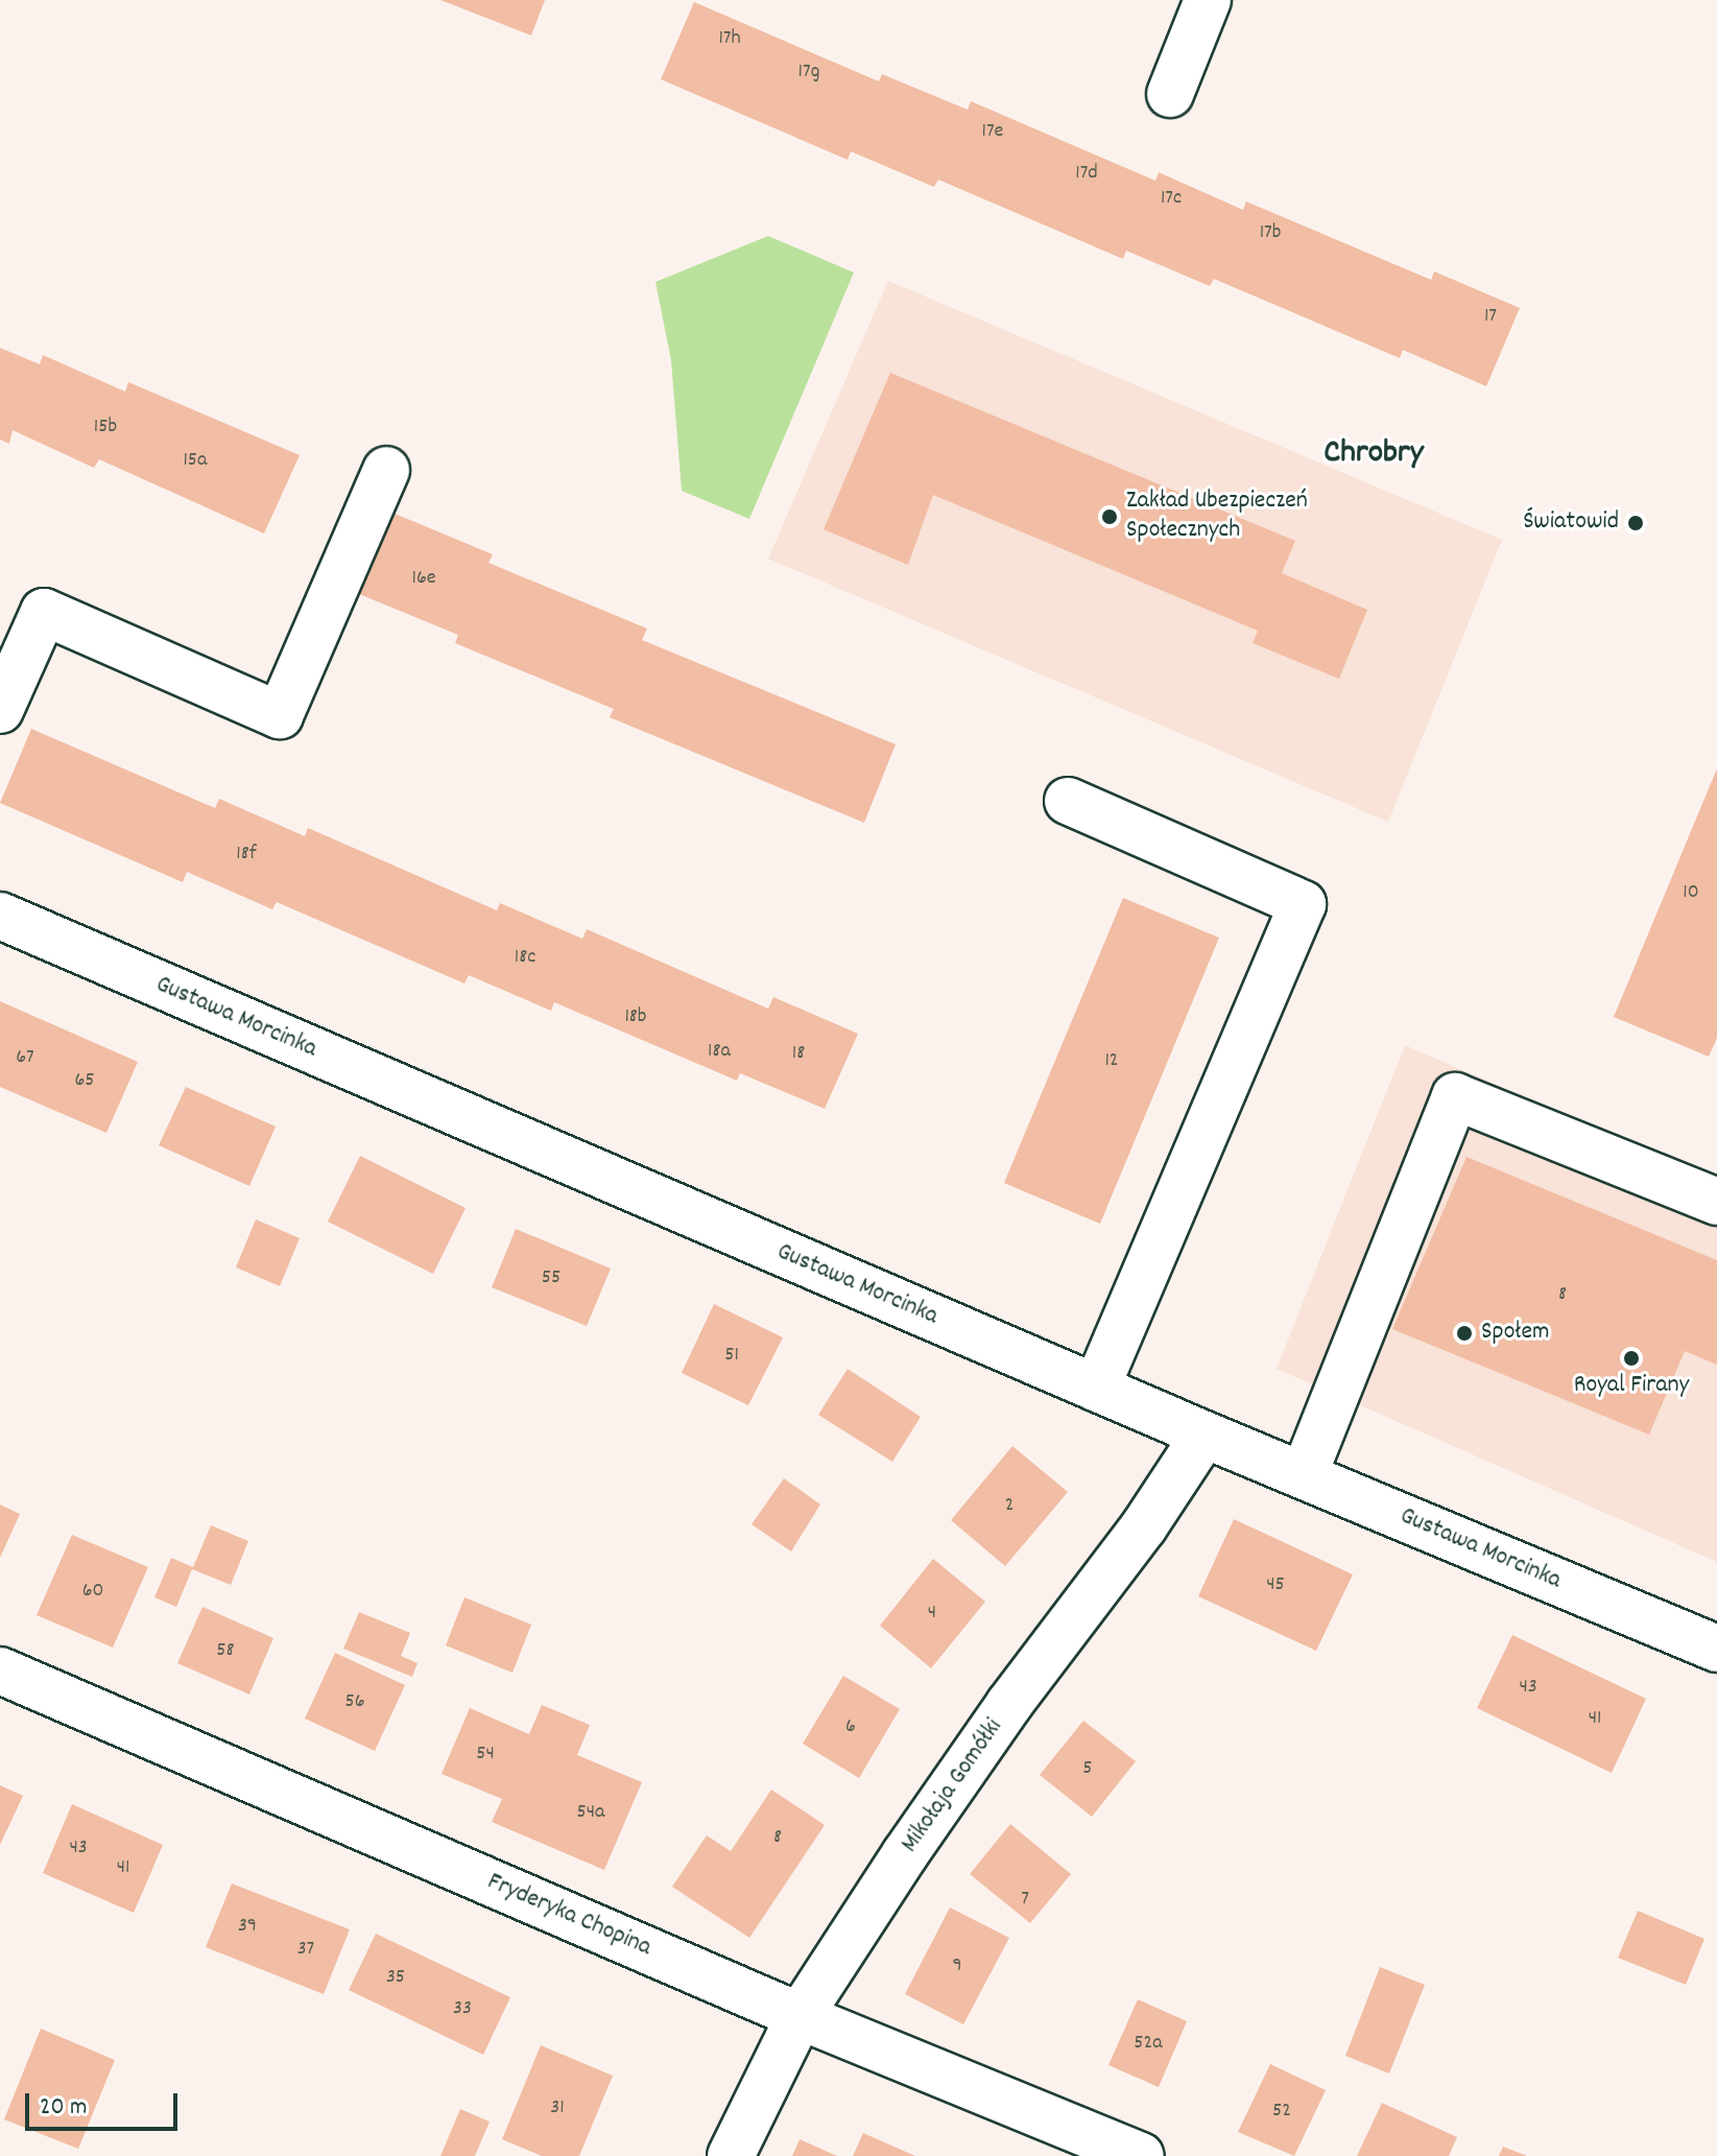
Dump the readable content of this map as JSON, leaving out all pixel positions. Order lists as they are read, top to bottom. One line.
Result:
{"streets":{"street":["Gustawa Morcinka","Mikołaja Gomółki","Fryderyka Chopina"]},"crossings":[["Gustawa Morcinka","Mikołaja Gomółki"],["Mikołaja Gomółki","Fryderyka Chopina"]],"districts":["Chrobry"],"places":["Zakład Ubezpieczeń Społecznych","Światowid","Społem","Royal Firany"],"house_numbers":["17h","17g","17e","17d","17c","17b","17","15b","15a","16e","18f","10","18c","18b","18a","18","67","12","65","55","8","51","2","45","60","4","58","43","56","41","6","54","5","54a","8","43","41","7","39","37","9","35","33","52a","31","52"],"scale_bar":"20 m"}
